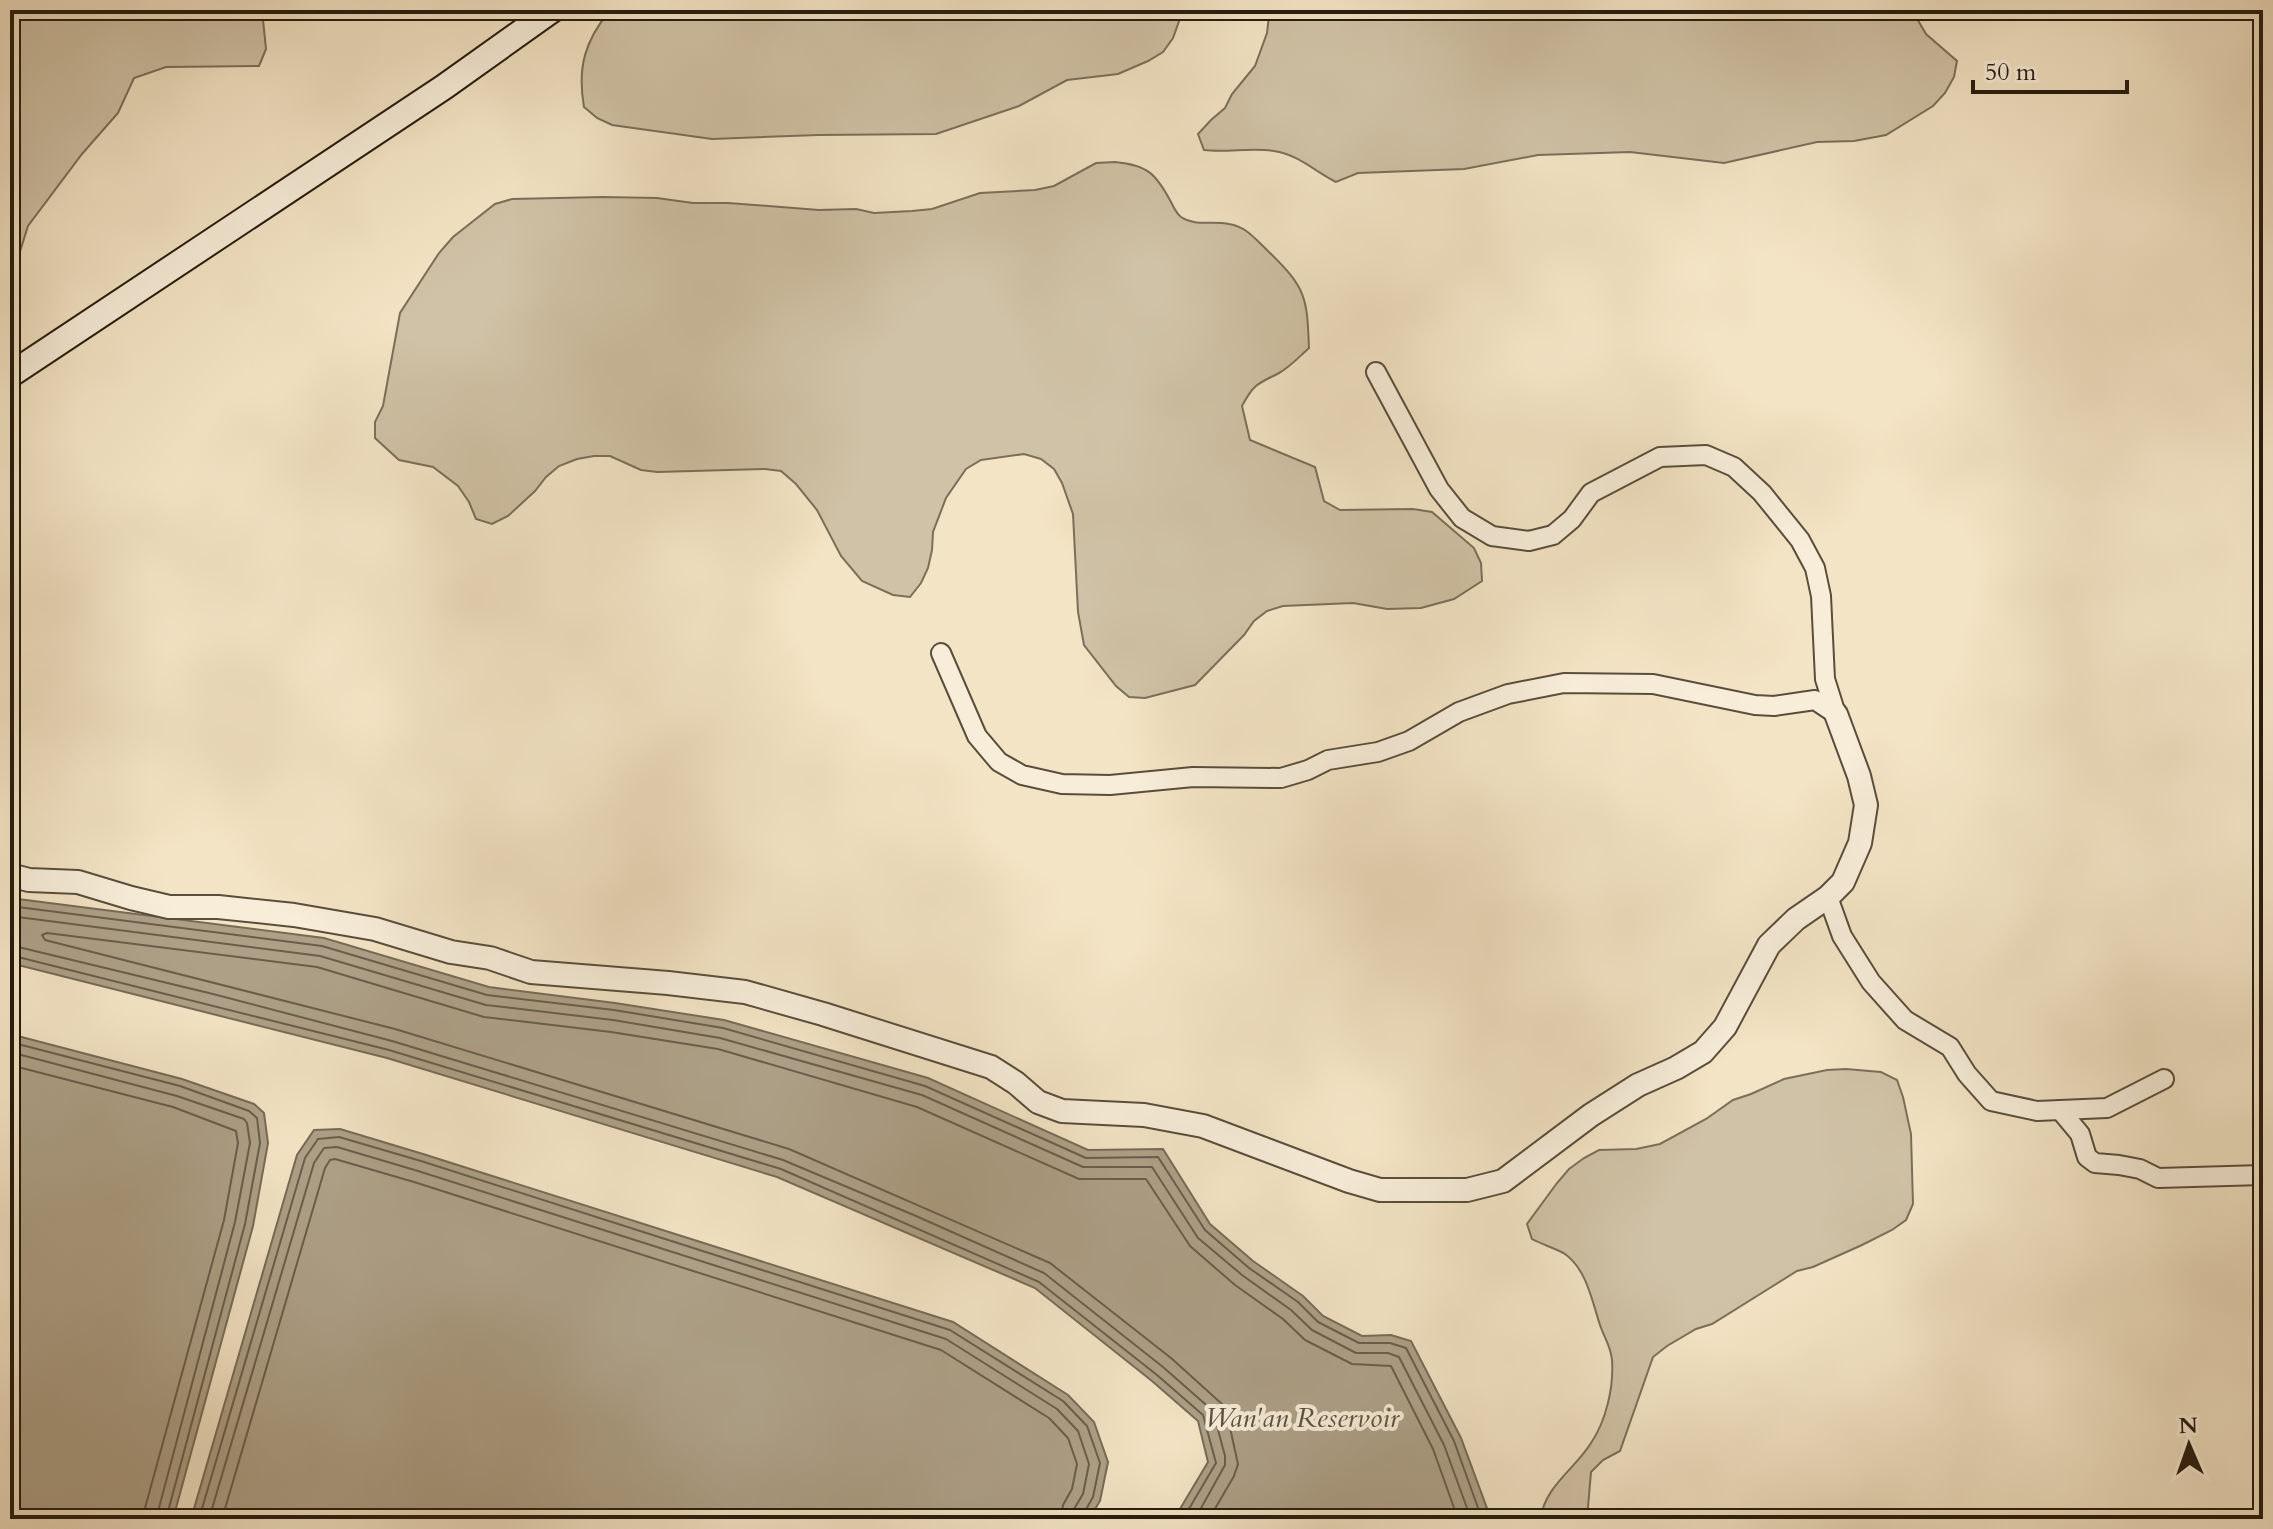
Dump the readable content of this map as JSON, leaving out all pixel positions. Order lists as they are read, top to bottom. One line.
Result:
{"water":["Wan'an Reservoir"],"scale_bar":"50 m","north":"top"}
